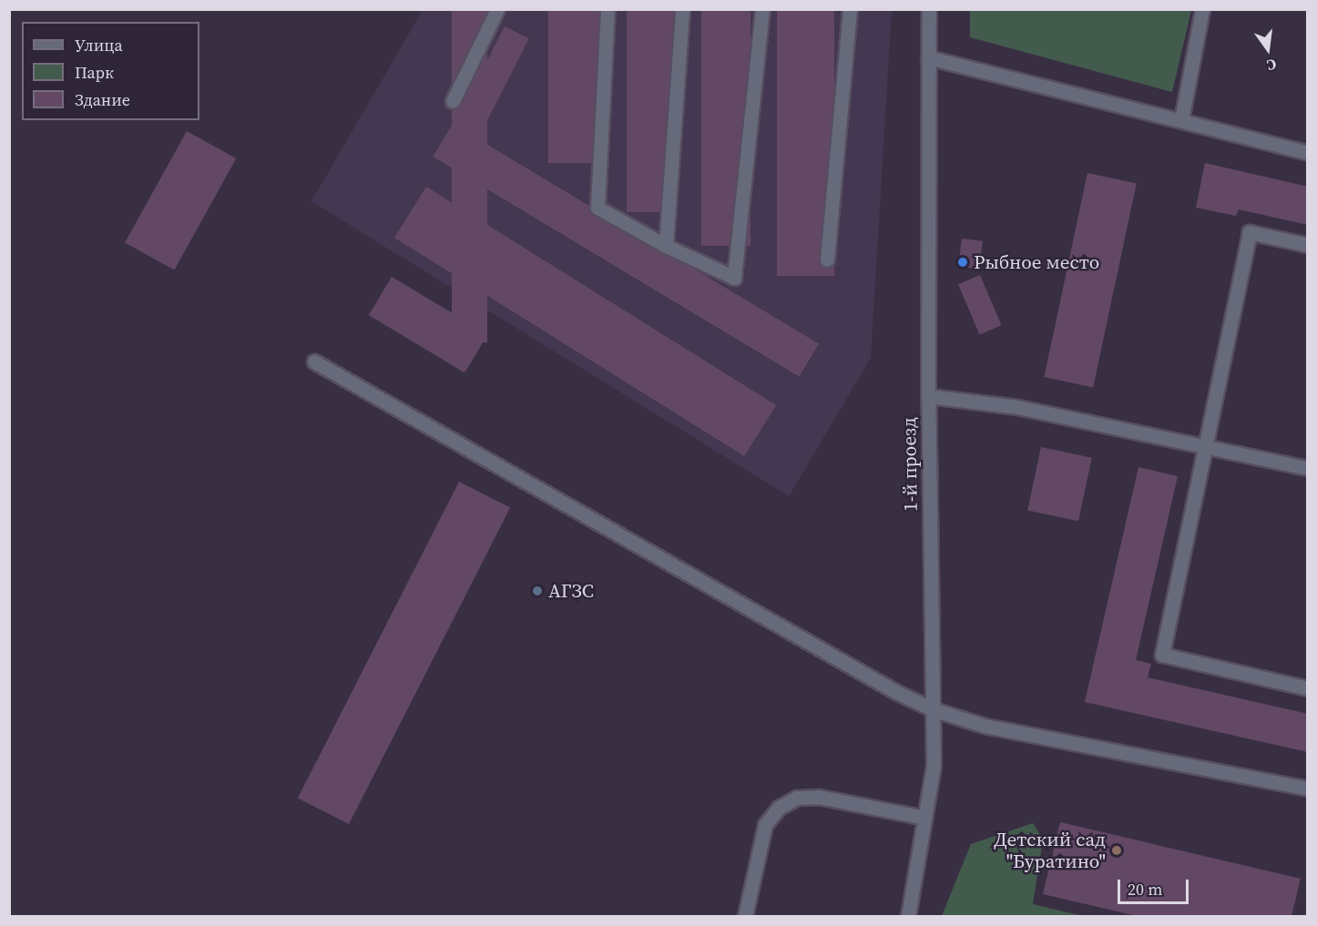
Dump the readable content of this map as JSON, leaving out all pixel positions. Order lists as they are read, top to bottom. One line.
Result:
{"streets":{"street":["1-й проезд"]},"places":["Рыбное место","АГЗС","Детский сад \"Буратино\""],"legend":["Улица","Парк","Здание"],"scale_bar":"20 m","north":"bottom"}
